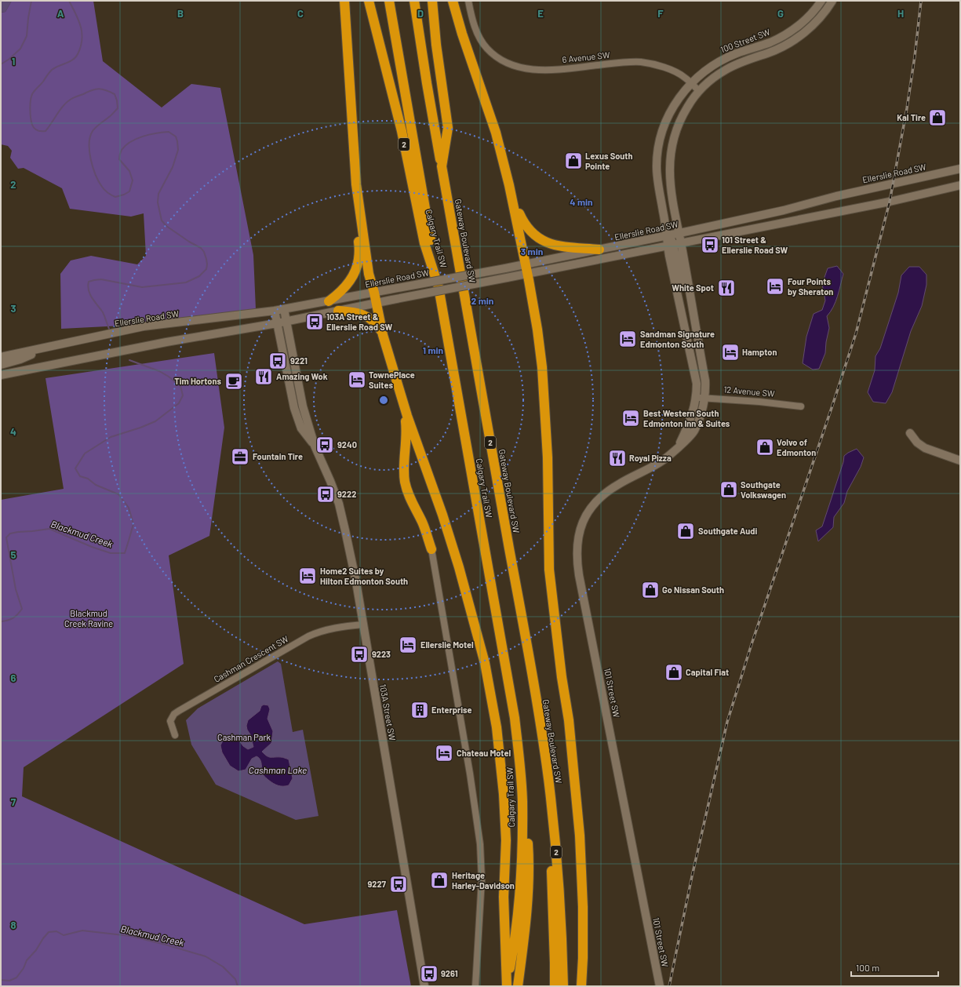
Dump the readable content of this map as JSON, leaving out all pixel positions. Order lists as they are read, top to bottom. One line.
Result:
{"streets":{"highway":["2","Calgary Trail SW","Gateway Boulevard SW"],"street":["100 Street SW","6 Avenue SW","Ellerslie Road SW","12 Avenue SW","Cashman Crescent SW","101 Street SW","103A Street SW"]},"crossings":[["100 Street SW","6 Avenue SW"],["100 Street SW","Ellerslie Road SW"],["100 Street SW","101 Street SW"],["Ellerslie Road SW","103A Street SW"],["12 Avenue SW","101 Street SW"],["Cashman Crescent SW","103A Street SW"]],"water":["Blackmud Creek","Cashman Lake"],"parks":["Blackmud Creek Ravine","Cashman Park"],"places":{"shop":["Kal Tire","Lexus South Pointe","Volvo of Edmonton","Southgate Volkswagen","Southgate Audi","Go Nissan South","Capital Fiat","Heritage Harley-Davidson"],"bus stop":["101 Street & Ellerslie Road SW","103A Street & Ellerslie Road SW","9221","9240","9222","9223","9227","9261"],"hotel":["Four Points by Sheraton","Sandman Signature Edmonton South","Hampton","TownePlace Suites","Best Western South Edmonton Inn & Suites","Home2 Suites by Hilton Edmonton South","Ellerslie Motel","Chateau Motel"],"restaurant":["White Spot","Amazing Wok","Royal Pizza"],"cafe":["Tim Hortons"],"office":["Fountain Tire"],"building":["Enterprise"]},"scale_bar":"100 m","grid":{"columns":["A","B","C","D","E","F","G","H"],"rows":["1","2","3","4","5","6","7","8"]},"rings":["4 min","3 min","2 min","1 min"]}
